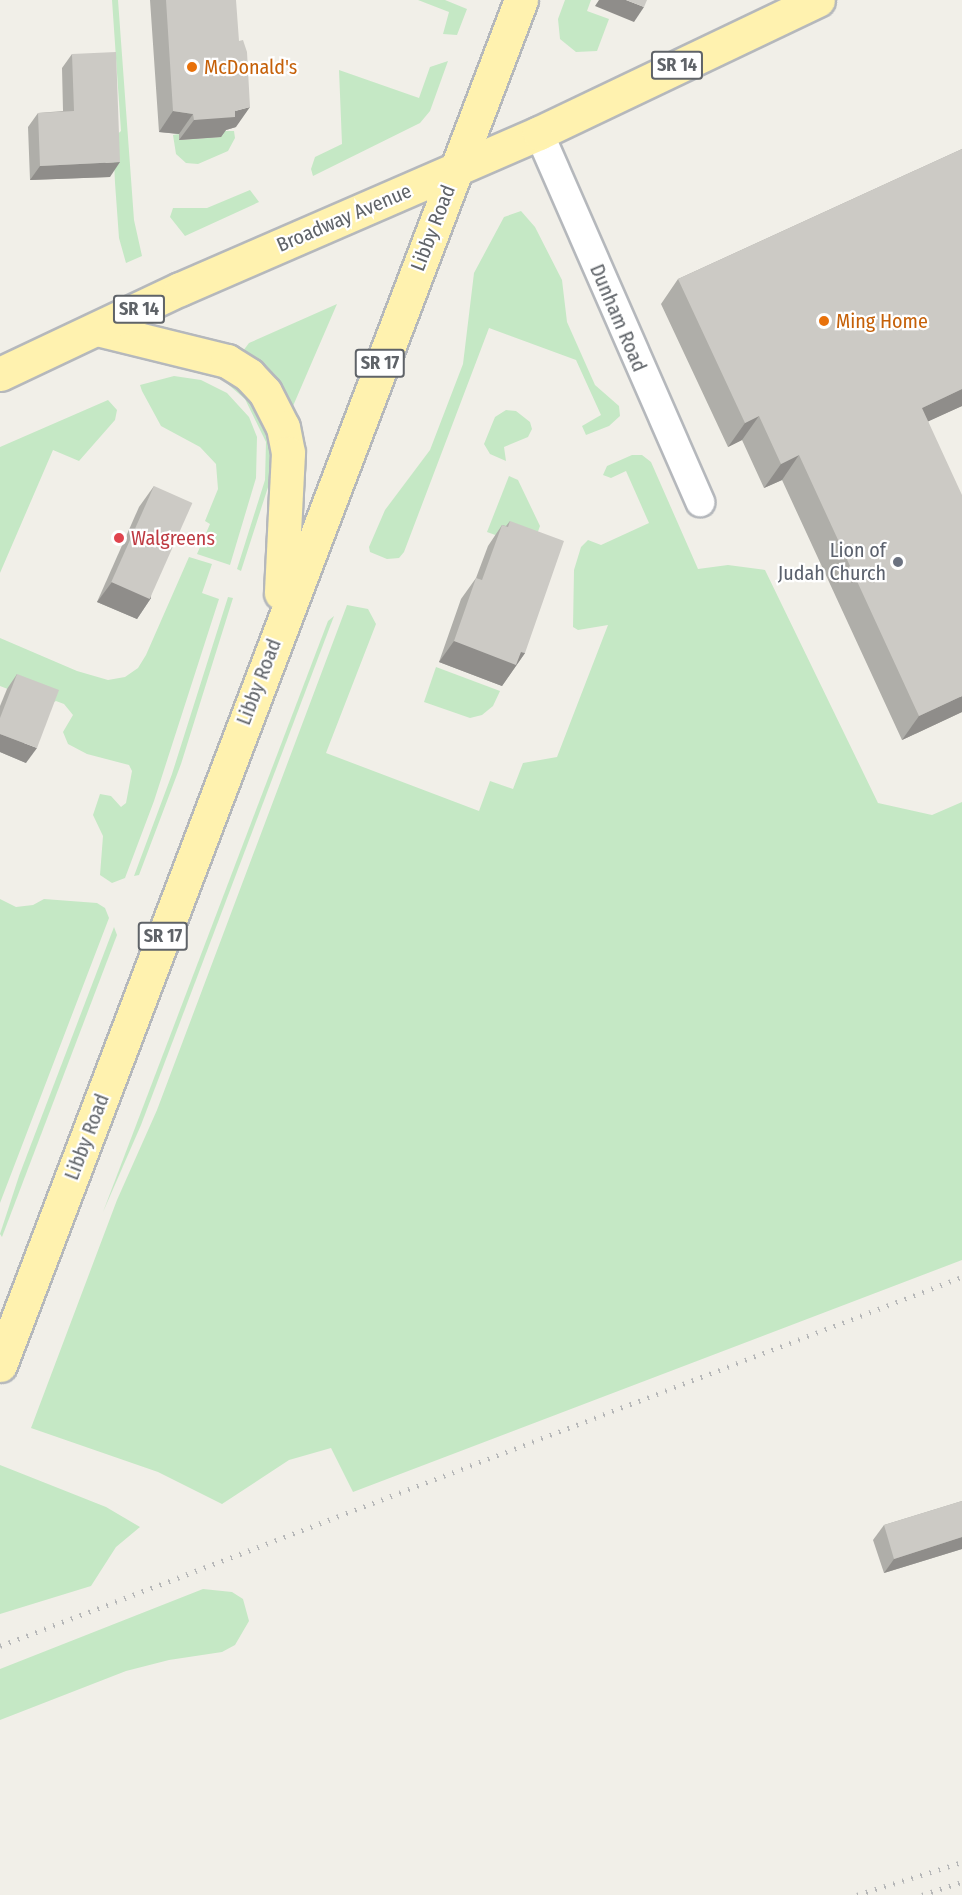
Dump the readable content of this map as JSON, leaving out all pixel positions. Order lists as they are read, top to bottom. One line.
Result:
{"streets":{"main road":["SR 14","Broadway Avenue","Libby Road","SR 17"],"street":["Dunham Road"]},"crossings":[["Broadway Avenue","Libby Road"],["Broadway Avenue","Dunham Road"]],"places":["McDonald's","Ming Home","Walgreens","Lion of Judah Church"]}
